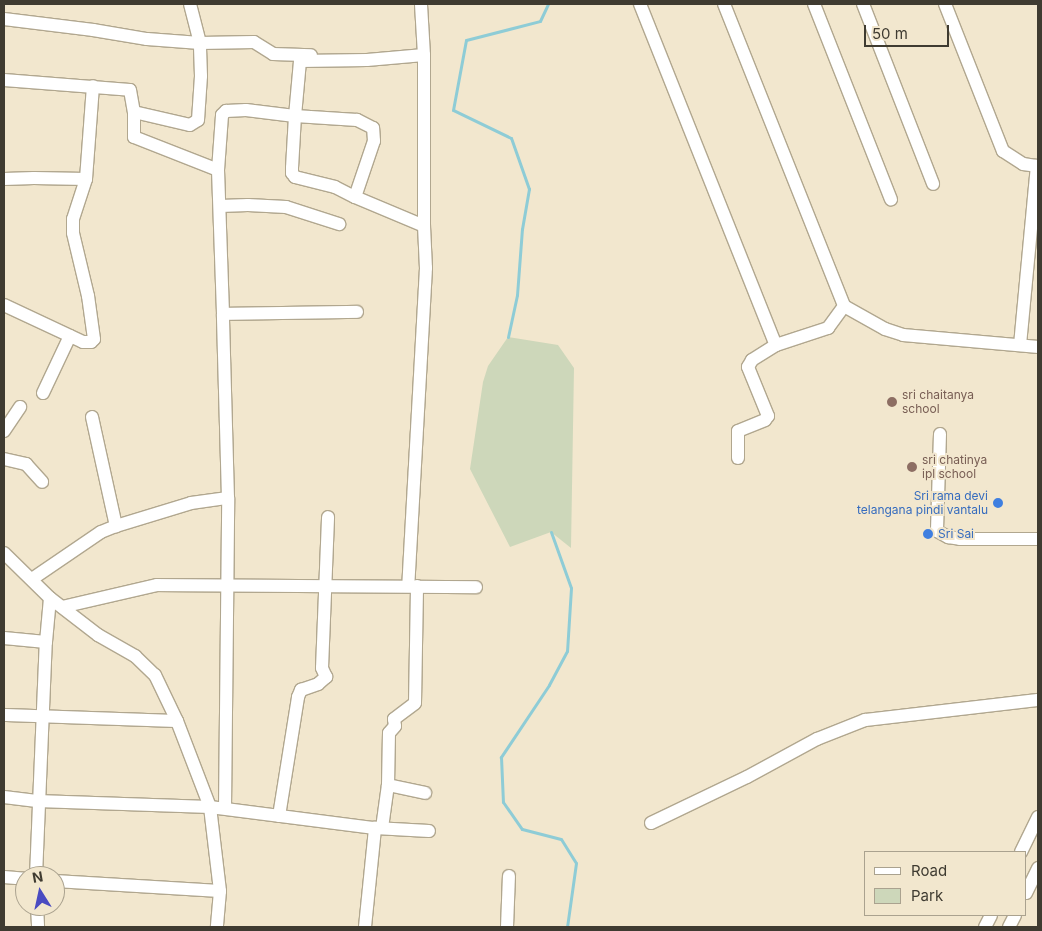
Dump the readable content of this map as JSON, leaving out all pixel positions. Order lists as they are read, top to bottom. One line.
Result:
{"places":["sri chaitanya school","sri chatinya ipl school","Sri rama devi telangana pindi vantalu","Sri Sai"],"legend":["Road","Park"],"scale_bar":"50 m","north":"top"}
